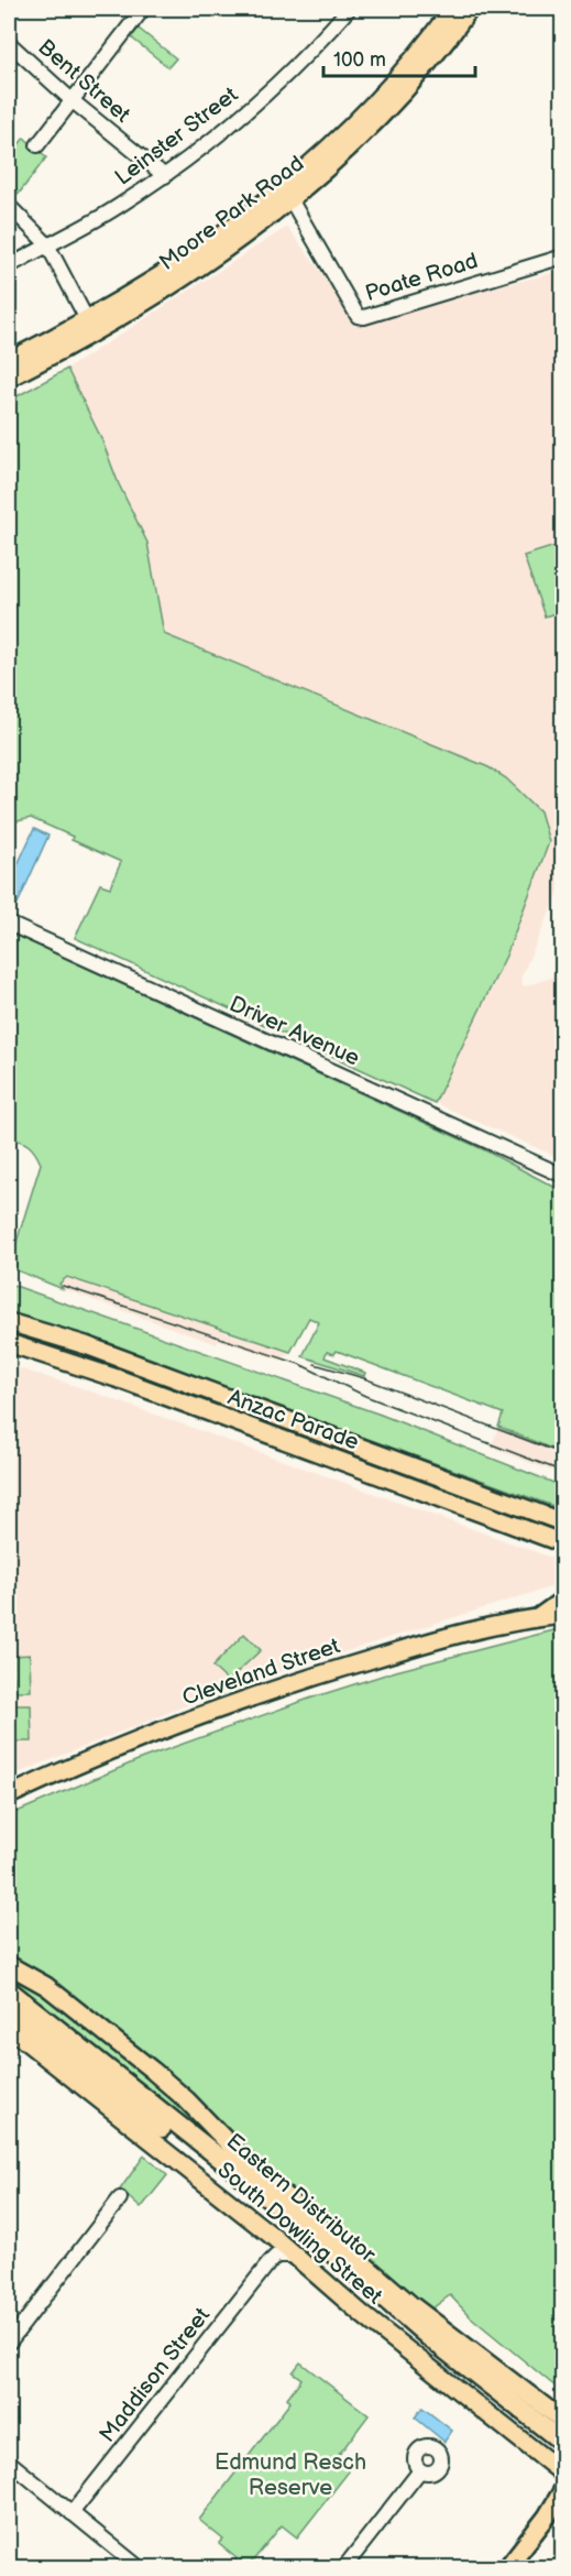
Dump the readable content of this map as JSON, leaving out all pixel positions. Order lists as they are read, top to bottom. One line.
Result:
{"streets":{"highway":["Eastern Distributor"],"main road":["Moore Park Road","Anzac Parade","Cleveland Street","South Dowling Street"],"street":["Bent Street","Leinster Street","Poate Road","Driver Avenue","Maddison Street"]},"crossings":[["Bent Street","Leinster Street"],["Moore Park Road","Poate Road"]],"parks":["Edmund Resch Reserve"],"scale_bar":"100 m"}
